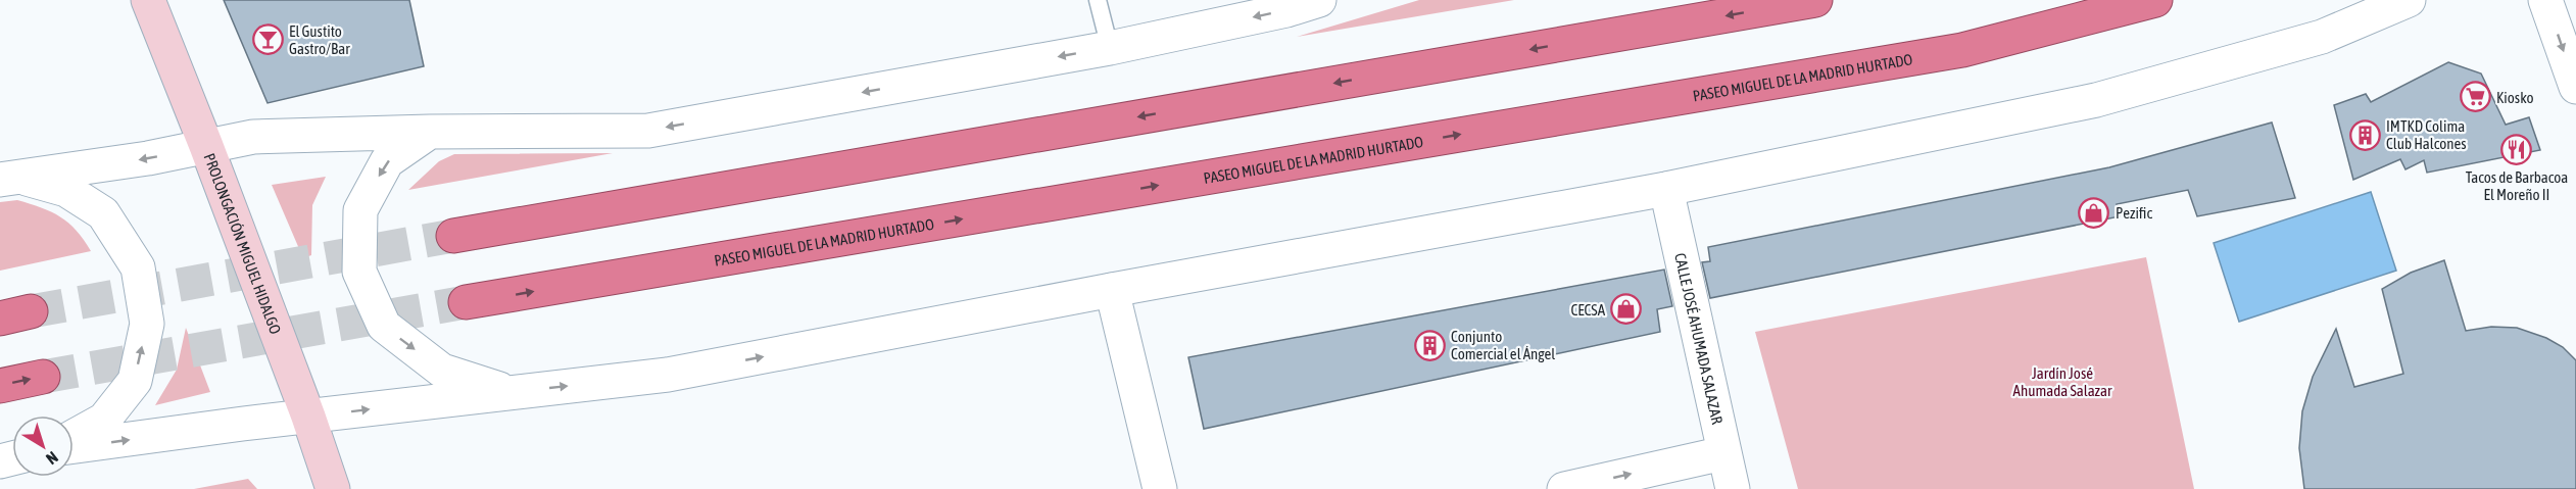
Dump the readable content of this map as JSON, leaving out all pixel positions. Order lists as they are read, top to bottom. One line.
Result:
{"streets":{"highway":["PASEO MIGUEL DE LA MADRID HURTADO"],"main road":["PROLONGACIÓN MIGUEL HIDALGO"],"street":["CALLE JOSÉ AHUMADA SALAZAR"]},"parks":["Jardín José Ahumada Salazar"],"places":{"bar":["El Gustito Gastro/Bar"],"supermarket":["Kiosko"],"building":["IMTKD Colima Club Halcones","Conjunto Comercial el Ángel"],"restaurant":["Tacos de Barbacoa El Moreño II"],"shop":["Pezific","CECSA"]},"north":"bottom right"}
